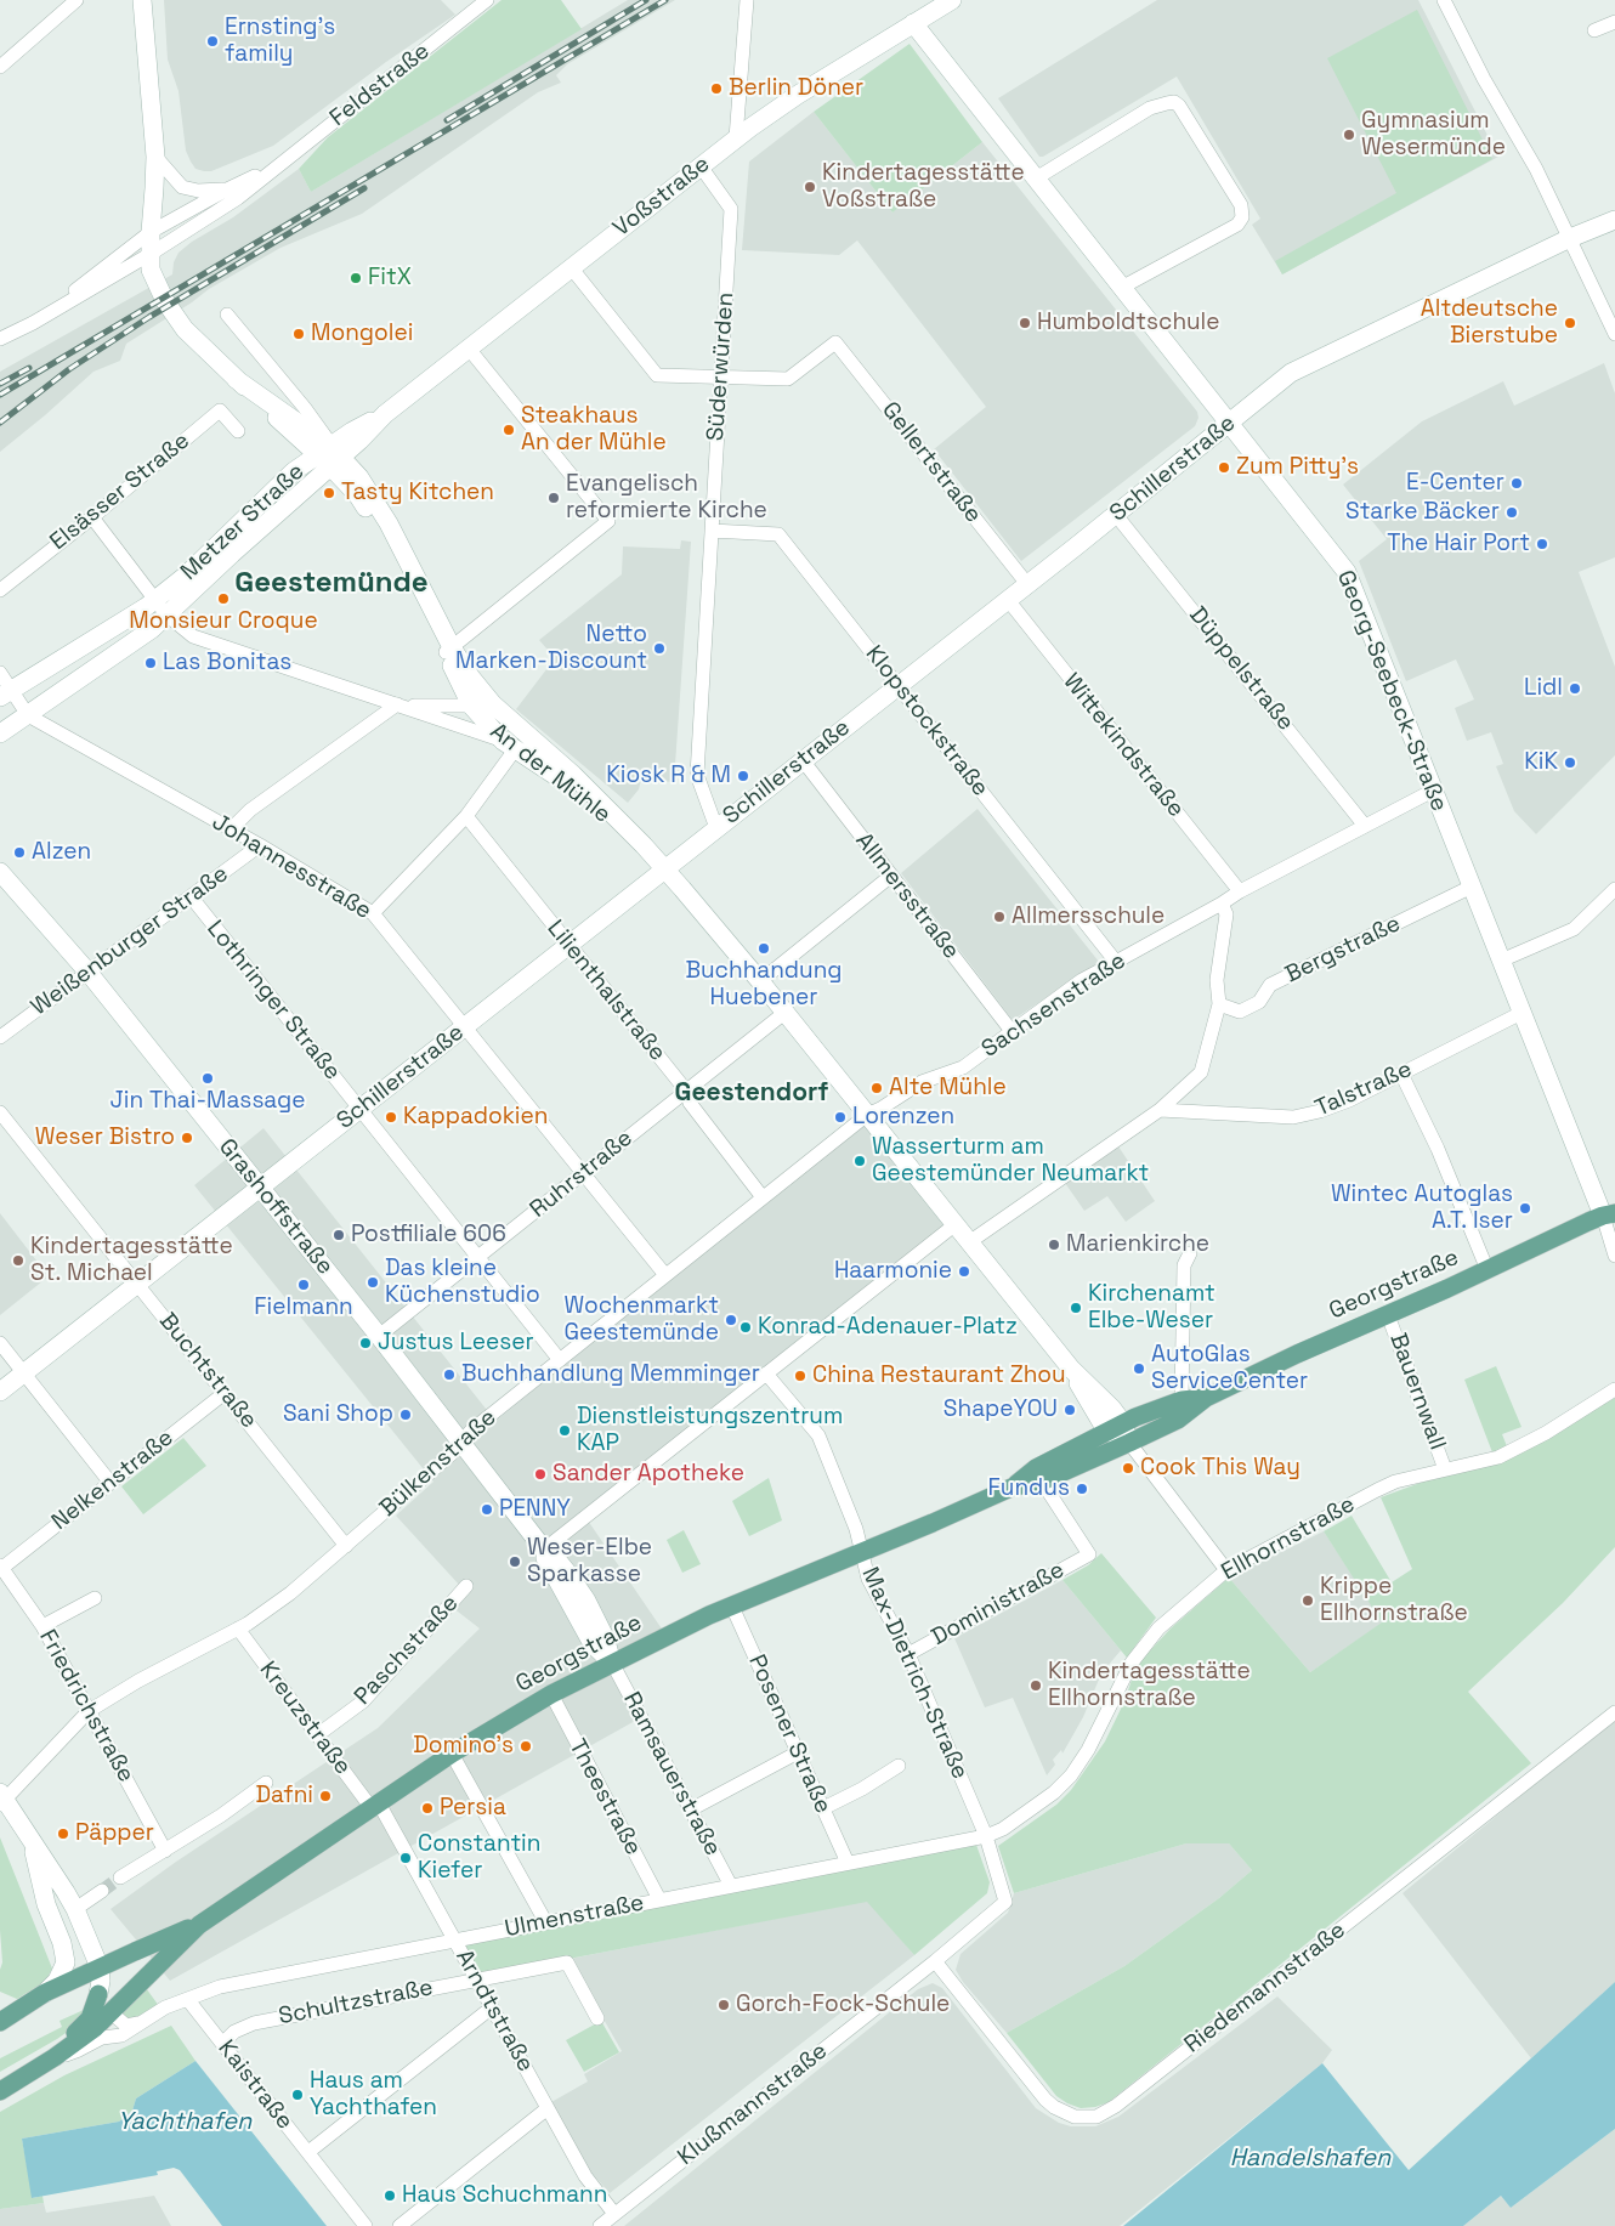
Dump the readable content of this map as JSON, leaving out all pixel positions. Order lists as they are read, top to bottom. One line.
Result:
{"streets":{"main road":["Georgstraße"],"street":["Feldstraße","Voßstraße","Süderwürden","Gellertstraße","Schillerstraße","Elsässer Straße","Metzer Straße","Düppelstraße","Georg-Seebeck-Straße","Klopstockstraße","Wittekindstraße","An der Mühle","Johannesstraße","Allmersstraße","Weißenburger Straße","Bergstraße","Lilienthalstraße","Lothringer Straße","Sachsenstraße","Talstraße","Ruhrstraße","Grashoffstraße","Buchtstraße","Bauernwall","Bülkenstraße","Nelkenstraße","Ellhornstraße","Doministraße","Paschstraße","Max-Dietrich-Straße","Friedrichstraße","Kreuzstraße","Posener Straße","Ramsauerstraße","Theestraße","Ulmenstraße","Riedemannstraße","Schultzstraße","Arndtstraße","Kaistraße","Klußmannstraße"]},"crossings":[["Feldstraße","An der Mühle"],["Voßstraße","Süderwürden"],["Voßstraße","Metzer Straße"],["Voßstraße","Georg-Seebeck-Straße"],["Voßstraße","An der Mühle"],["Süderwürden","Gellertstraße"],["Süderwürden","Schillerstraße"],["Süderwürden","Klopstockstraße"],["Gellertstraße","Schillerstraße"],["Schillerstraße","Düppelstraße"],["Schillerstraße","Georg-Seebeck-Straße"],["Schillerstraße","Klopstockstraße"],["Schillerstraße","Wittekindstraße"],["Schillerstraße","An der Mühle"],["Schillerstraße","Johannesstraße"],["Schillerstraße","Allmersstraße"],["Schillerstraße","Lilienthalstraße"],["Schillerstraße","Lothringer Straße"],["Schillerstraße","Grashoffstraße"],["Schillerstraße","Buchtstraße"],["Metzer Straße","An der Mühle"],["Düppelstraße","Sachsenstraße"],["Georg-Seebeck-Straße","Bergstraße"],["Georg-Seebeck-Straße","Sachsenstraße"],["Georg-Seebeck-Straße","Talstraße"],["Georg-Seebeck-Straße","Georgstraße"],["Klopstockstraße","Sachsenstraße"],["Wittekindstraße","Sachsenstraße"],["An der Mühle","Sachsenstraße"],["An der Mühle","Ruhrstraße"],["An der Mühle","Georgstraße"],["An der Mühle","Bülkenstraße"],["Johannesstraße","Weißenburger Straße"],["Johannesstraße","Ruhrstraße"],["Johannesstraße","Bülkenstraße"],["Allmersstraße","Sachsenstraße"],["Weißenburger Straße","Lothringer Straße"],["Weißenburger Straße","Grashoffstraße"],["Lilienthalstraße","Ruhrstraße"],["Lilienthalstraße","Bülkenstraße"],["Lothringer Straße","Ruhrstraße"],["Lothringer Straße","Bülkenstraße"],["Sachsenstraße","Bülkenstraße"],["Ruhrstraße","Grashoffstraße"],["Grashoffstraße","Georgstraße"],["Grashoffstraße","Bülkenstraße"],["Grashoffstraße","Ramsauerstraße"],["Georgstraße","Bauernwall"],["Georgstraße","Doministraße"],["Georgstraße","Max-Dietrich-Straße"],["Georgstraße","Kreuzstraße"],["Georgstraße","Posener Straße"],["Georgstraße","Ramsauerstraße"],["Georgstraße","Theestraße"],["Georgstraße","Ulmenstraße"],["Georgstraße","Arndtstraße"],["Buchtstraße","Bülkenstraße"],["Buchtstraße","Nelkenstraße"],["Bauernwall","Ellhornstraße"],["Bülkenstraße","Friedrichstraße"],["Bülkenstraße","Kreuzstraße"],["Nelkenstraße","Friedrichstraße"],["Ellhornstraße","Max-Dietrich-Straße"],["Ellhornstraße","Ulmenstraße"],["Doministraße","Max-Dietrich-Straße"],["Paschstraße","Kreuzstraße"],["Max-Dietrich-Straße","Ulmenstraße"],["Max-Dietrich-Straße","Riedemannstraße"],["Max-Dietrich-Straße","Klußmannstraße"],["Kreuzstraße","Arndtstraße"],["Posener Straße","Ulmenstraße"],["Ramsauerstraße","Ulmenstraße"],["Theestraße","Ulmenstraße"],["Ulmenstraße","Arndtstraße"],["Ulmenstraße","Kaistraße"],["Riedemannstraße","Klußmannstraße"],["Schultzstraße","Arndtstraße"],["Schultzstraße","Kaistraße"],["Arndtstraße","Klußmannstraße"]],"districts":["Geestemünde","Geestendorf"],"water":["Yachthafen","Handelshafen"],"places":["Ernsting's family","Berlin Döner","Gymnasium Wesermünde","Kindertagesstätte Voßstraße","FitX","Humboldtschule","Altdeutsche Bierstube","Mongolei","Steakhaus An der Mühle","Zum Pitty's","E-Center","Tasty Kitchen","Evangelisch reformierte Kirche","Starke Bäcker","The Hair Port","Monsieur Croque","Netto Marken-Discount","Las Bonitas","Lidl","KiK","Kiosk R & M","Alzen","Allmersschule","Buchhandung Huebener","Jin Thai-Massage","Alte Mühle","Kappadokien","Lorenzen","Weser Bistro","Wasserturm am Geestemünder Neumarkt","Wintec Autoglas A.T. Iser","Postfiliale 606","Marienkirche","Kindertagesstätte St. Michael","Haarmonie","Das kleine Küchenstudio","Fielmann","Kirchenamt Elbe-Weser","Wochenmarkt Geestemünde","Konrad-Adenauer-Platz","Justus Leeser","AutoGlas ServiceCenter","Buchhandlung Memminger","China Restaurant Zhou","ShapeYOU","Sani Shop","Dienstleistungszentrum KAP","Cook This Way","Sander Apotheke","Fundus","PENNY","Weser-Elbe Sparkasse","Krippe Ellhornstraße","Kindertagesstätte Ellhornstraße","Domino's","Dafni","Persia","Päpper","Constantin Kiefer","Gorch-Fock-Schule","Haus am Yachthafen","Haus Schuchmann"]}
